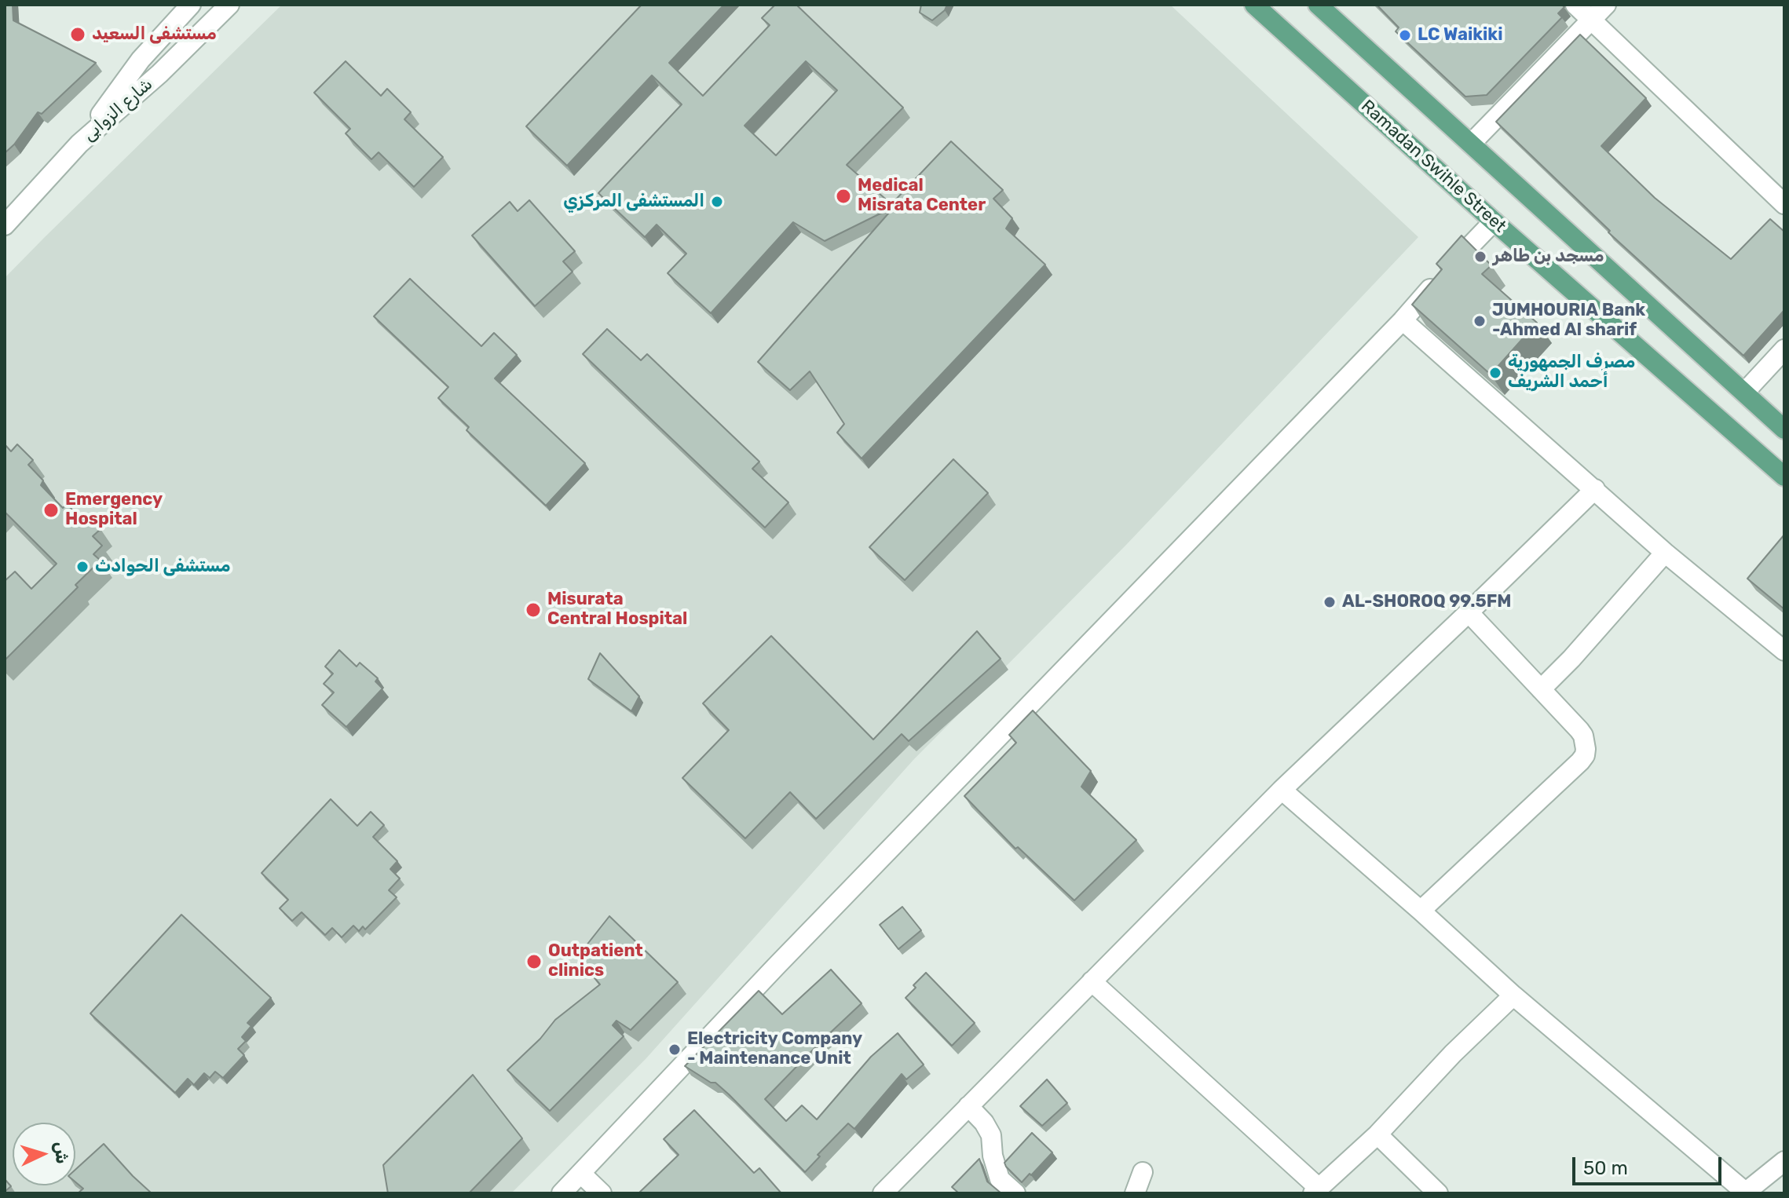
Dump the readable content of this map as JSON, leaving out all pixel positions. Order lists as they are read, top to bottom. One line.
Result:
{"streets":{"main road":["Ramadan Swihle Street"],"street":["شارع الزوابى"]},"places":["مستشفى السعيد","LC Waikiki","Medical Misrata Center","المستشفى المركزي","مسجد بن طاهر","JUMHOURIA Bank -Ahmed Al sharif","مصرف الجمهورية أحمد الشريف","Emergency Hospital","مستشفى الحوادث","AL-SHOROQ 99.5FM","Misurata Central Hospital","Outpatient clinics","Electricity Company - Maintenance Unit"],"scale_bar":"50 m","north":"right"}
